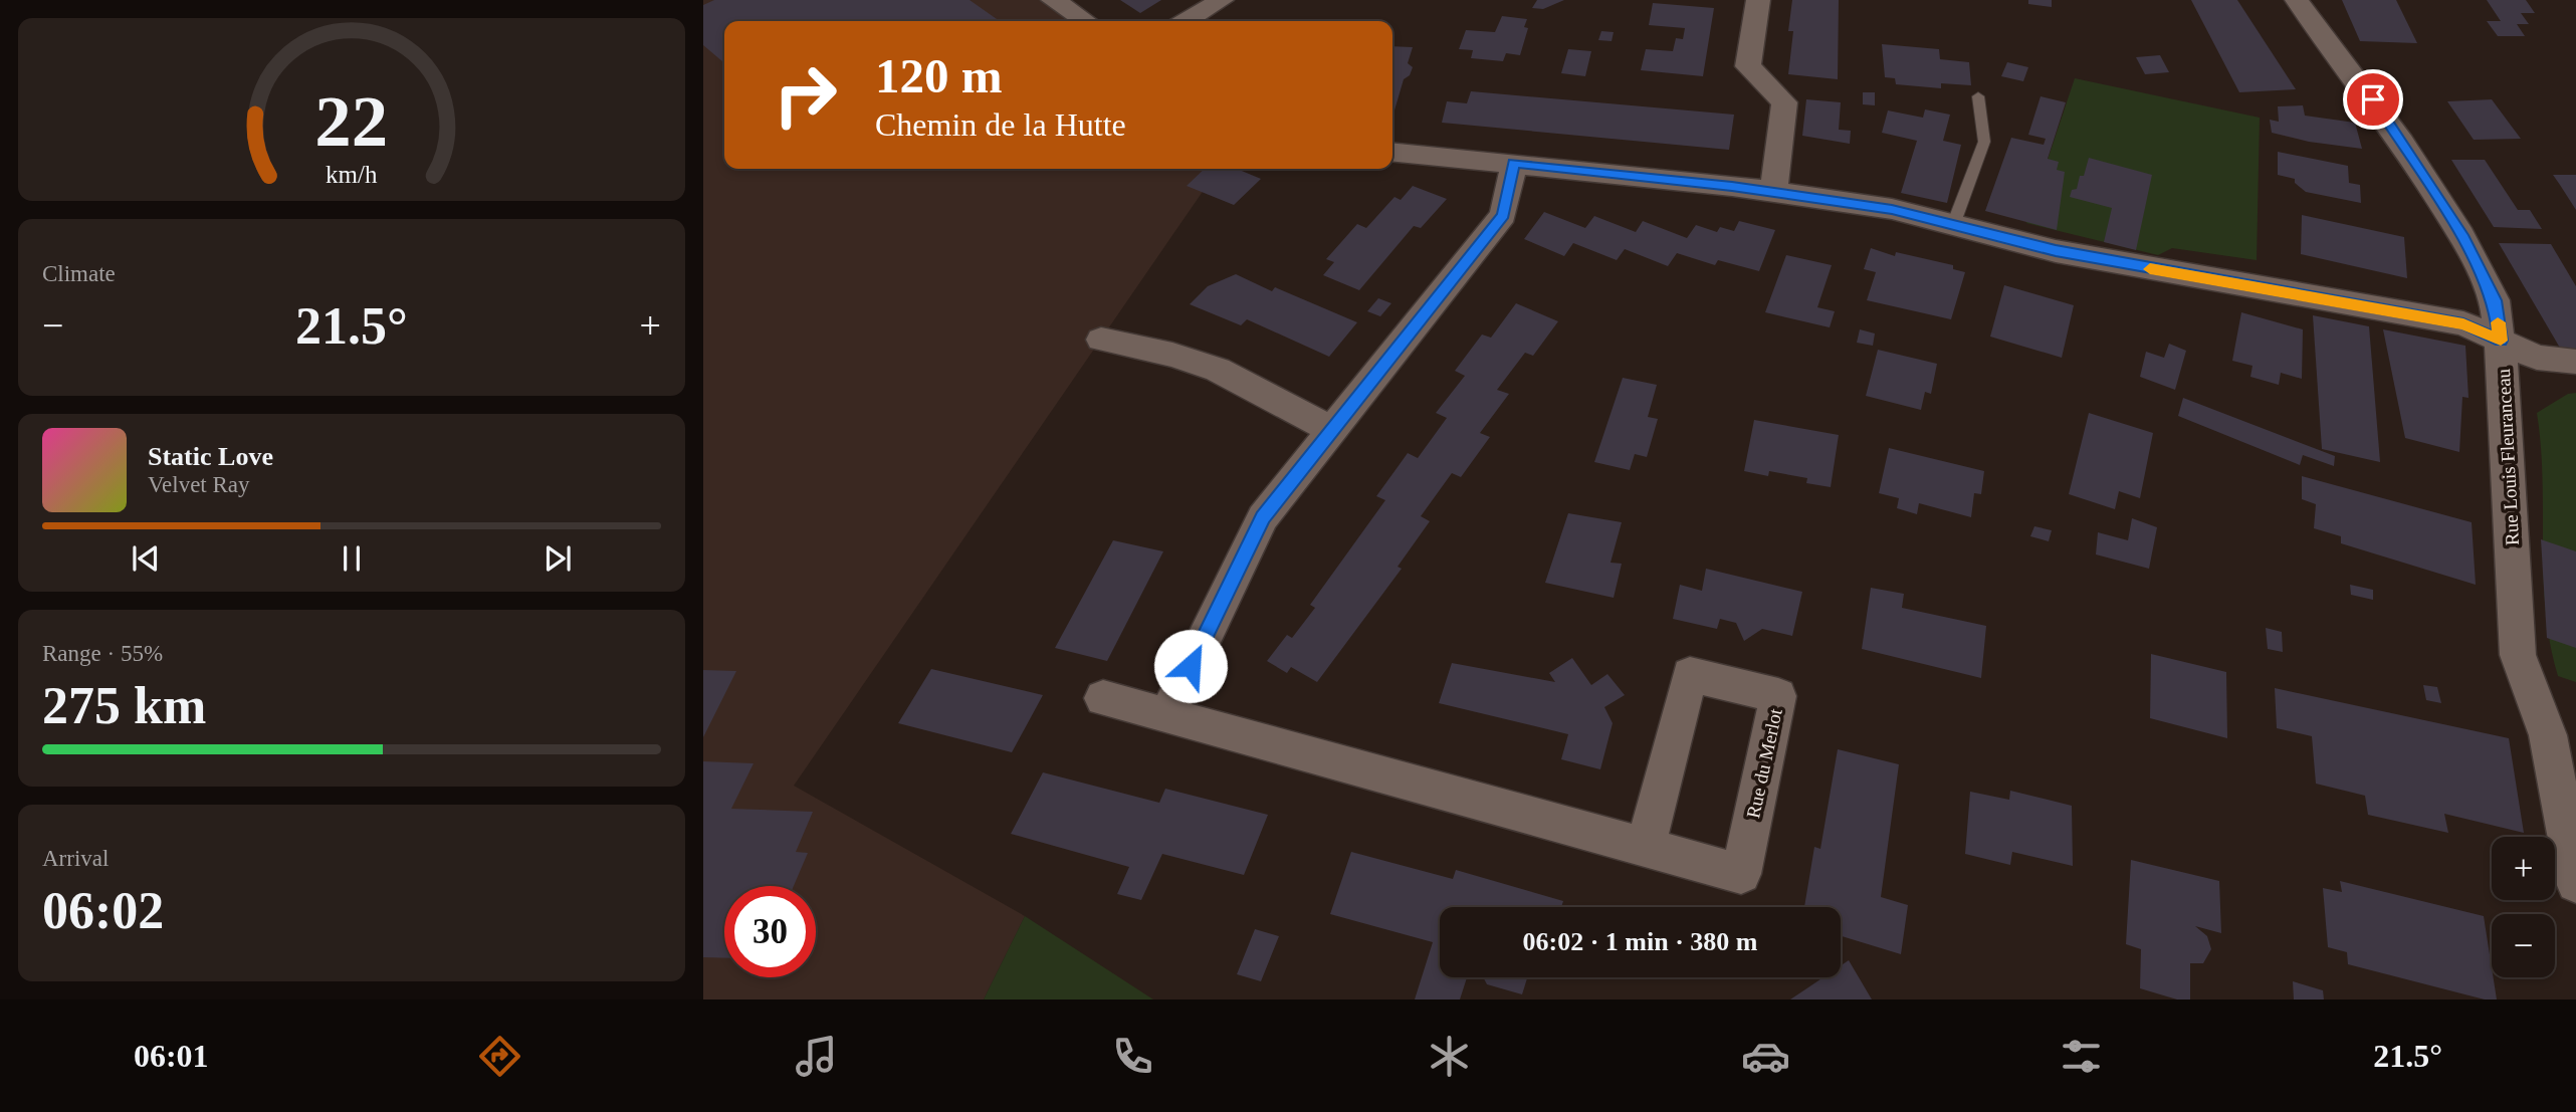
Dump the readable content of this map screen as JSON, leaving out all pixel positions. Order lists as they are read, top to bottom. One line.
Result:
{"streets":{"street":["Rue Louis Fleuranceau","Rue du Merlot"]},"page":{"turn":["120 m","Chemin de la Hutte"],"tile":["Climate",["Range · 55%","275 km"],["Arrival","06:02"]],"heat":["−","21.5°","+"],"song":["Static Love","Velvet Ray"],"map_buttons":["+","−"],"limit":"30","trip":"06:02 · 1 min · 380 m","tabs":["06:01","21.5°"],"gauge":["22","km/h"]}}
